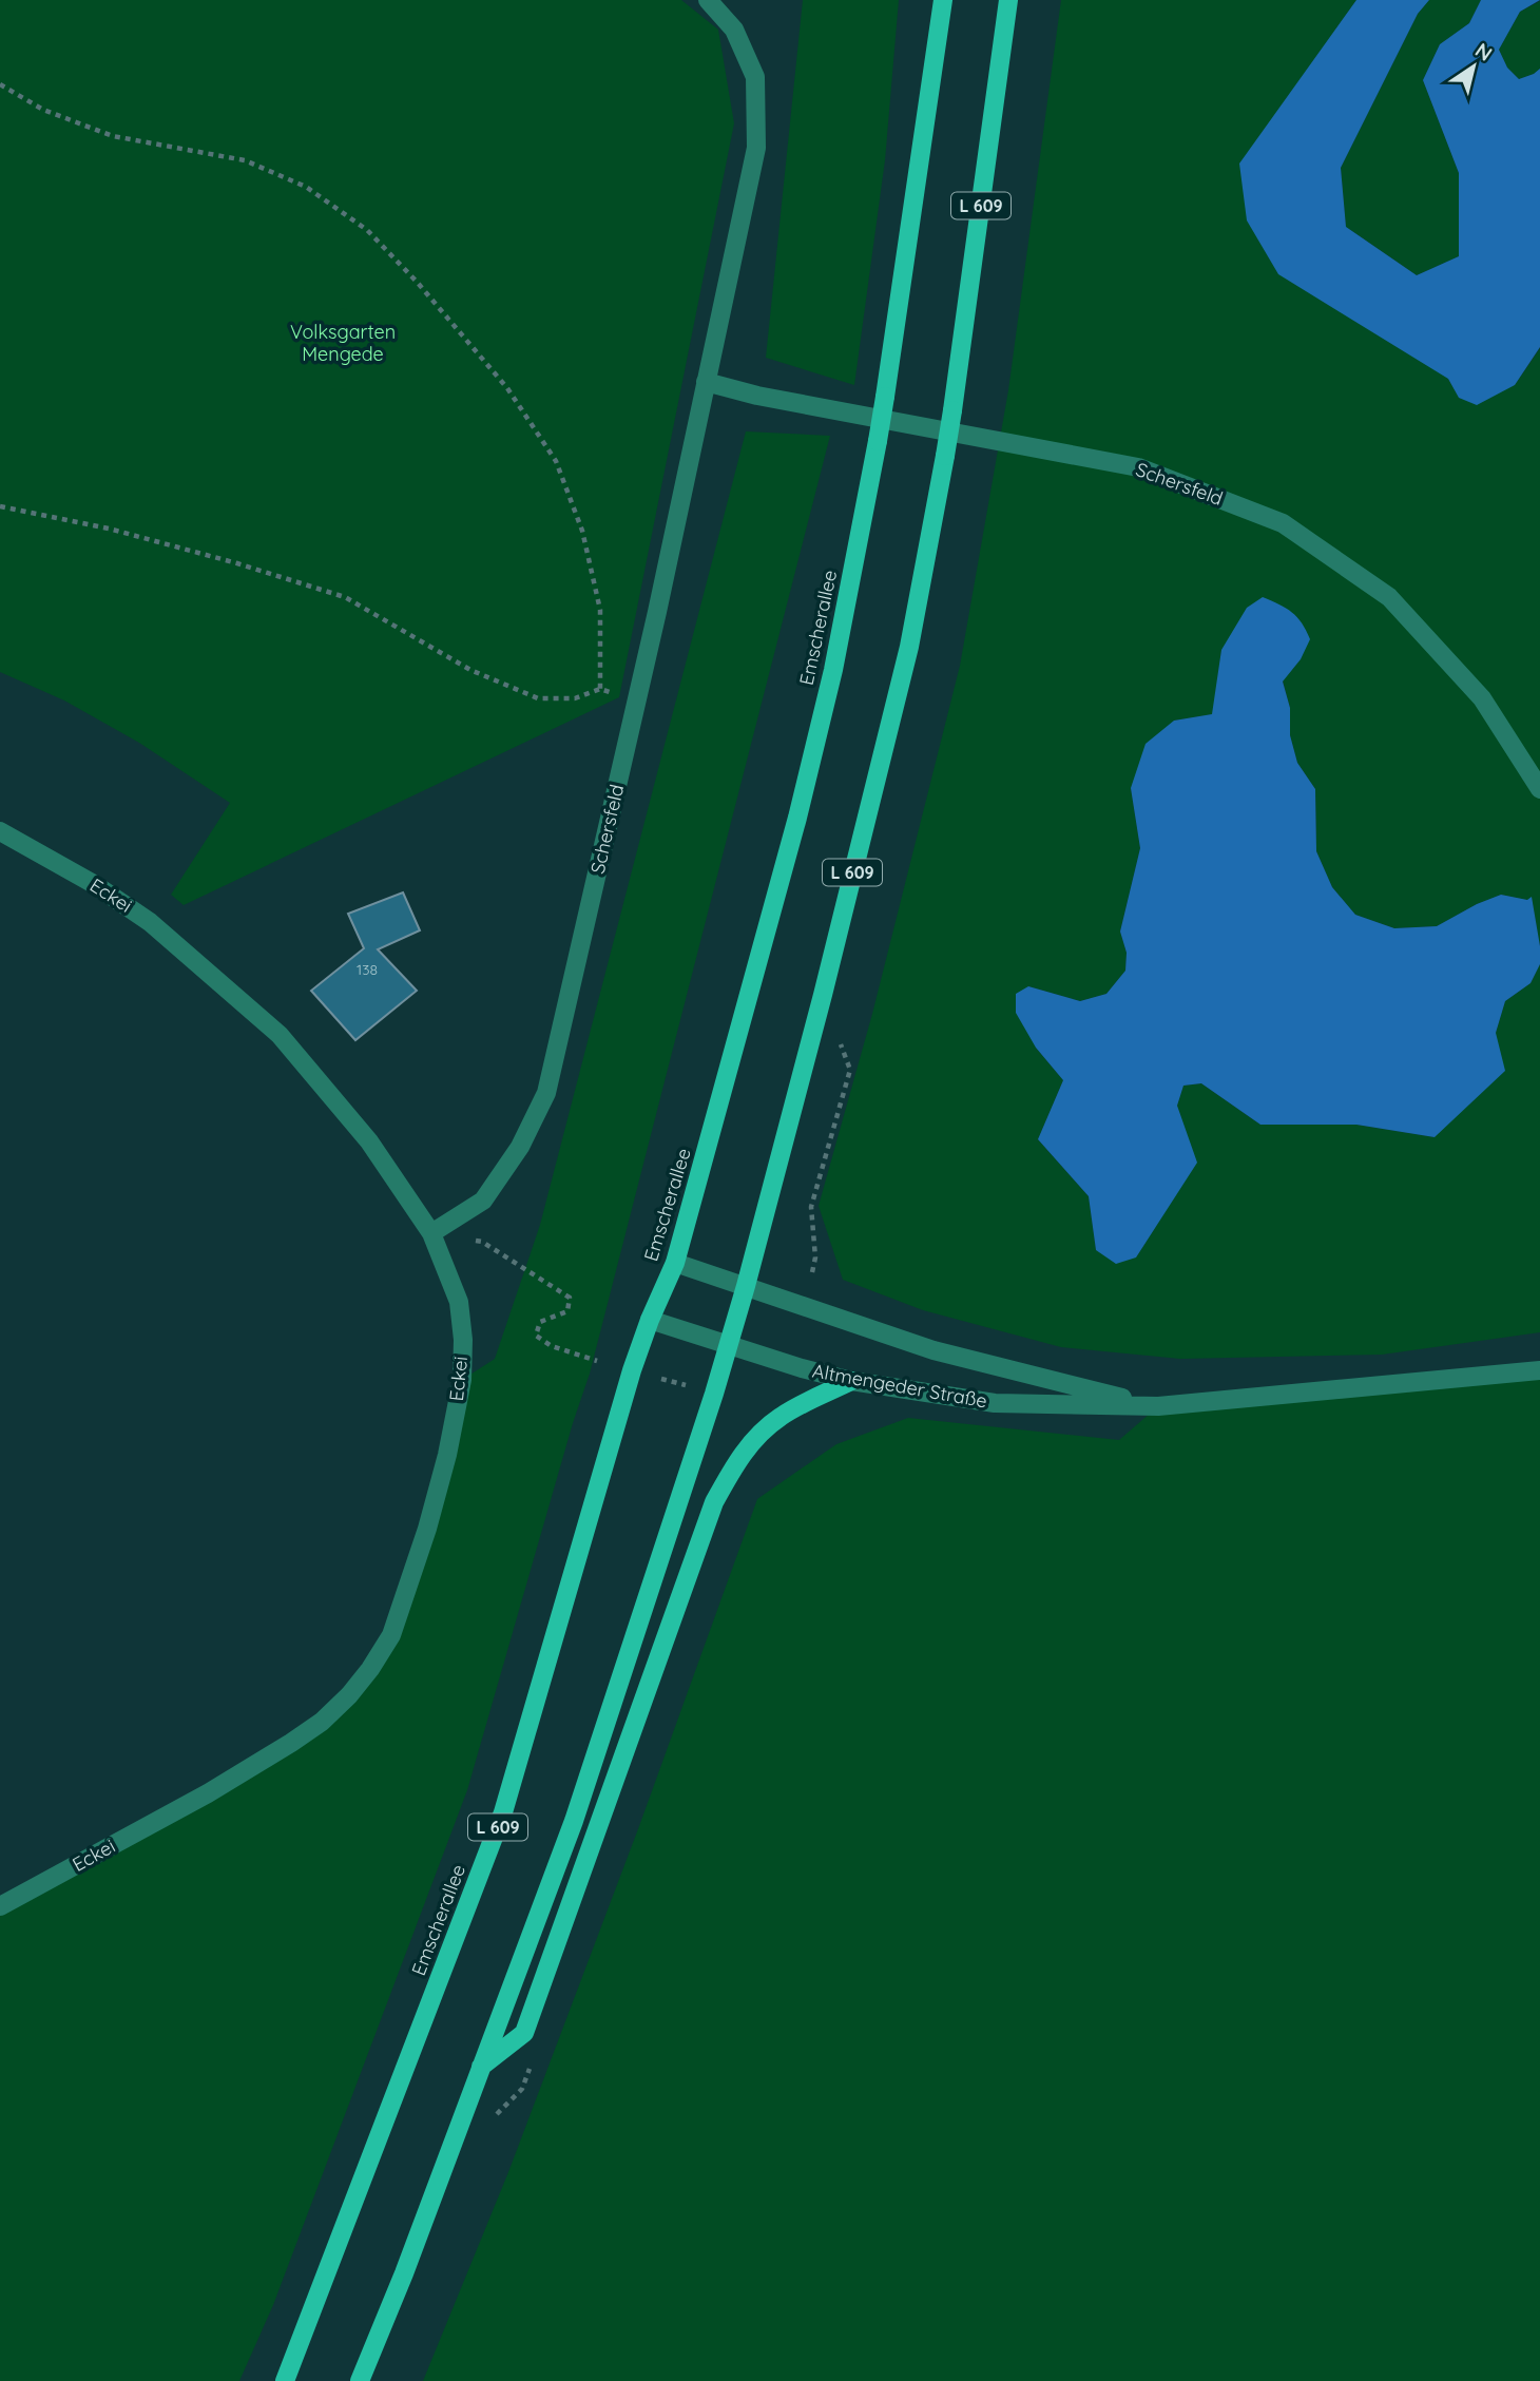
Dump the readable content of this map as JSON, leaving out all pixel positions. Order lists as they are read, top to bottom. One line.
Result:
{"streets":{"main road":["L 609","Emscherallee"],"street":["Schersfeld","Eckei","Altmengeder Straße"]},"crossings":[["L 609","Altmengeder Straße"],["Schersfeld","Eckei"],["Emscherallee","Altmengeder Straße"]],"parks":["Volksgarten Mengede"],"house_numbers":["138"],"north":"top right"}
